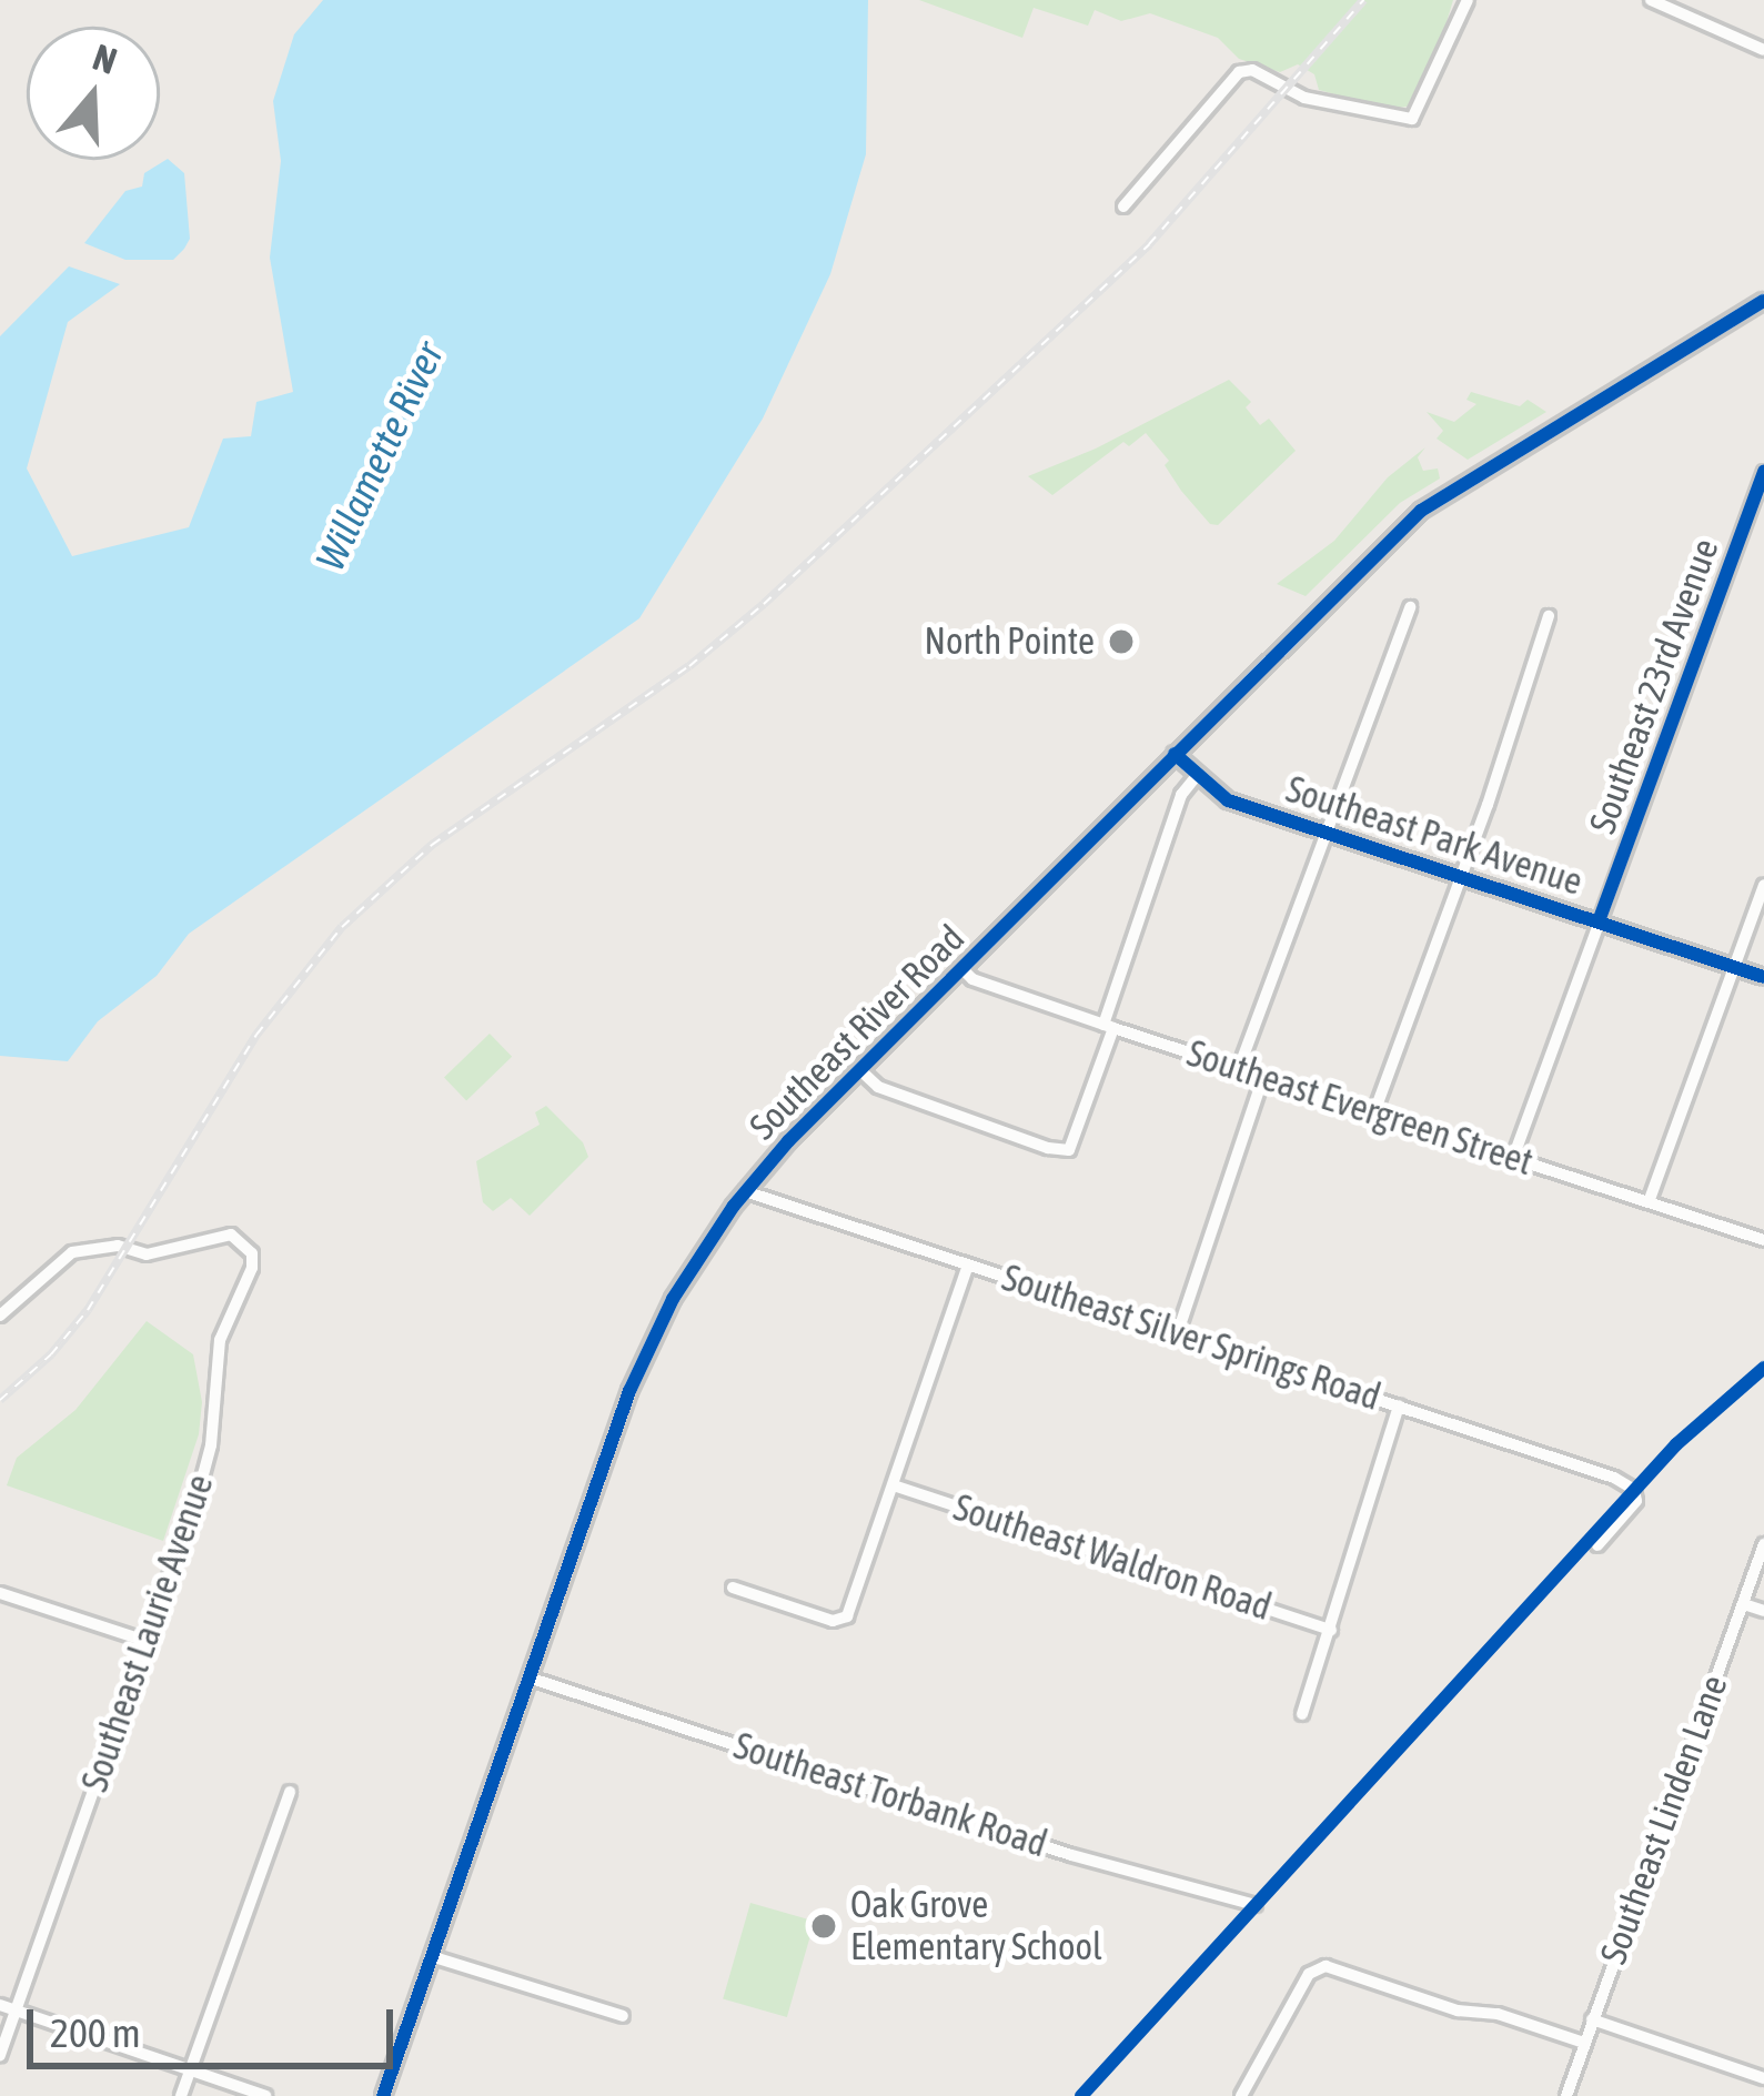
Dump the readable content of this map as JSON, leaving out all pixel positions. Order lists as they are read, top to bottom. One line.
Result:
{"streets":{"street":["Southeast 23rd Avenue","Southeast Park Avenue","Southeast River Road","Southeast Evergreen Street","Southeast Silver Springs Road","Southeast Waldron Road","Southeast Laurie Avenue","Southeast Torbank Road","Southeast Linden Lane"]},"crossings":[["Southeast 23rd Avenue","Southeast Park Avenue"],["Southeast 23rd Avenue","Southeast Evergreen Street"],["Southeast Park Avenue","Southeast River Road"],["Southeast River Road","Southeast Evergreen Street"],["Southeast River Road","Southeast Silver Springs Road"],["Southeast River Road","Southeast Torbank Road"]],"water":["Willamette River"],"places":["North Pointe","Oak Grove Elementary School"],"scale_bar":"200 m","north":"top"}
